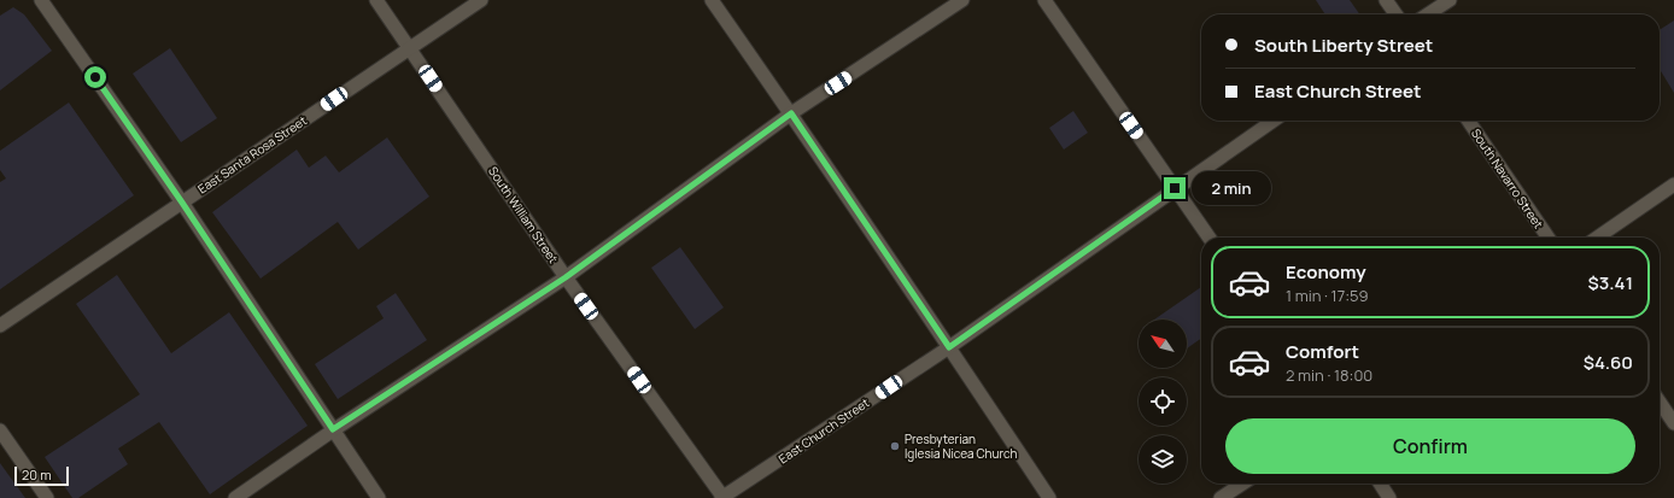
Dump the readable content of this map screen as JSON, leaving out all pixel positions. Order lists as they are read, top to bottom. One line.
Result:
{"streets":{"street":["East Santa Rosa Street","South Navarro Street","South William Street","East Church Street"]},"crossings":[["East Santa Rosa Street","South William Street"],["South William Street","East Church Street"]],"places":["Presbyterian Iglesia Nicea Church"],"scale_bar":"20 m","north":"top left","page":{"banner":["South Liberty Street","East Church Street"],"bubble":"2 min","list":[{"name":"Economy","note":"1 min · 17:59","value":"$3.41"},{"name":"Comfort","note":"2 min · 18:00","value":"$4.60"}],"buttons":"Confirm","scale":"20 m"}}
